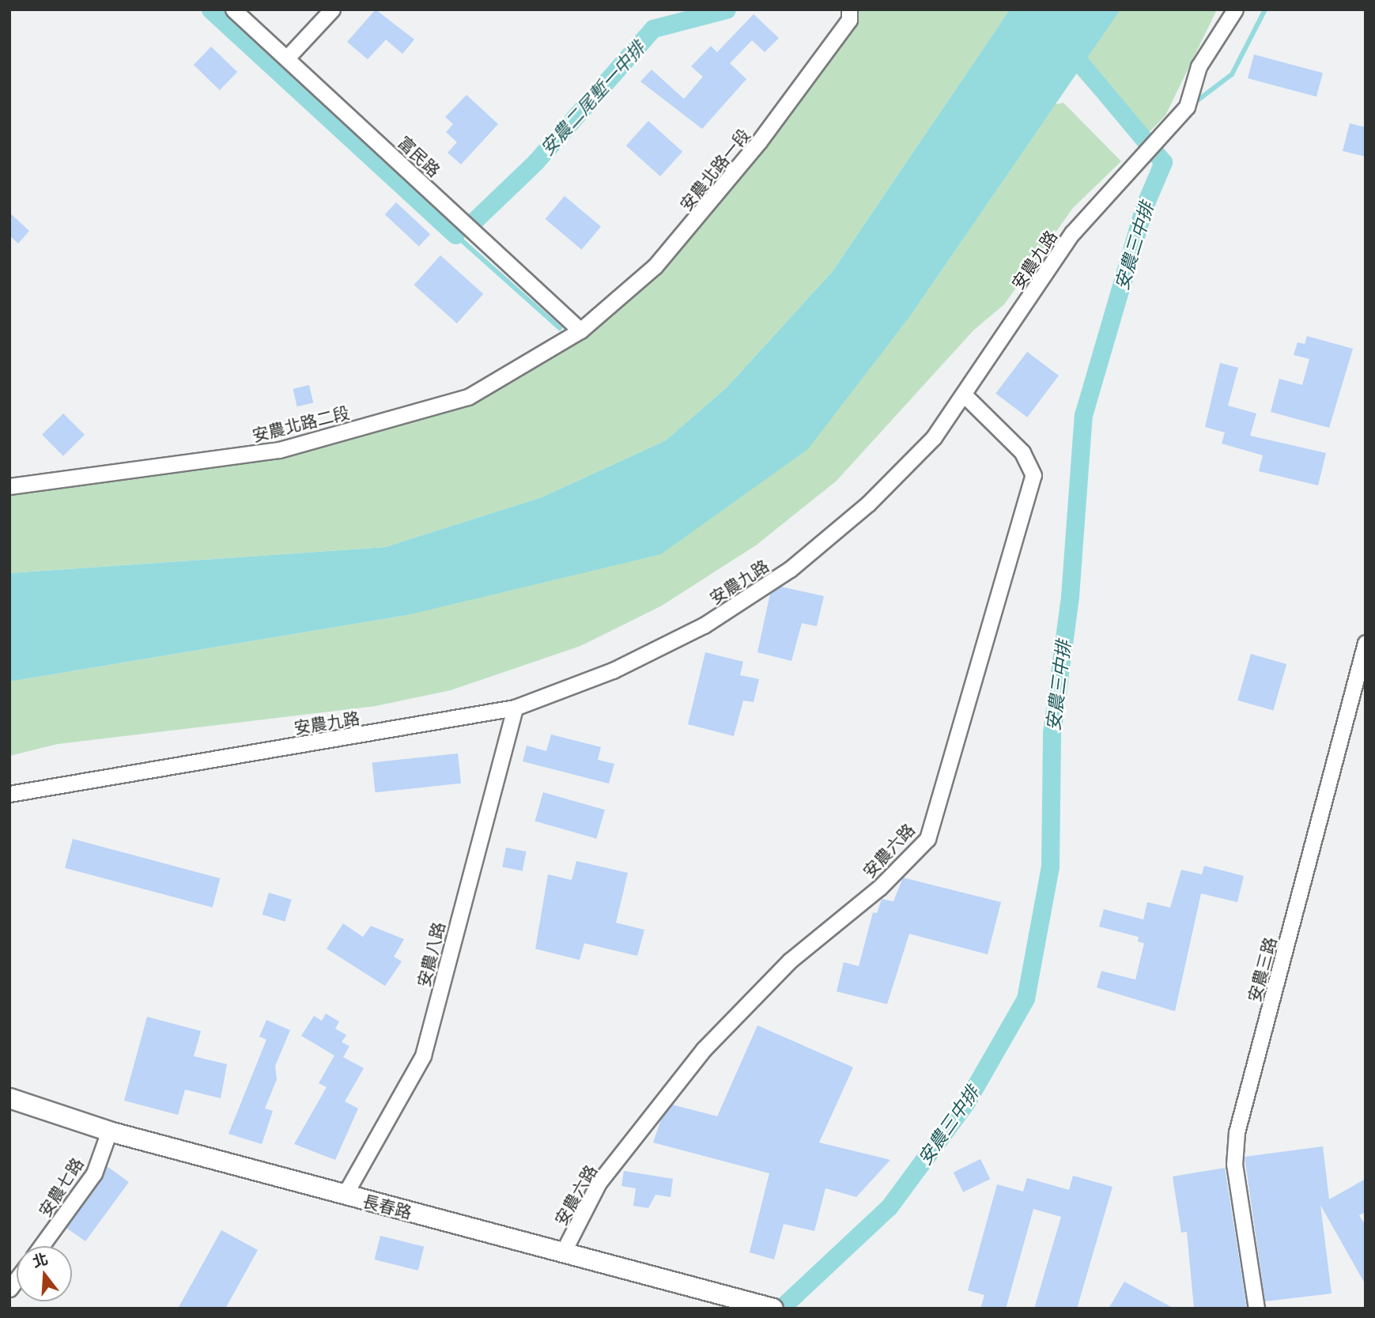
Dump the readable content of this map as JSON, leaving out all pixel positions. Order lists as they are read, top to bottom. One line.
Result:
{"streets":{"street":["富民路","安農北路一段","安農九路","安農北路二段","安農六路","安農八路","安農三路","安農七路","長春路"]},"crossings":[["富民路","安農北路一段"],["富民路","安農北路二段"],["安農北路一段","安農北路二段"],["安農九路","安農六路"],["安農九路","安農八路"],["安農六路","長春路"],["安農八路","長春路"],["安農七路","長春路"]],"water":["安農二尾塹一中排","安農三中排"],"north":"top"}
